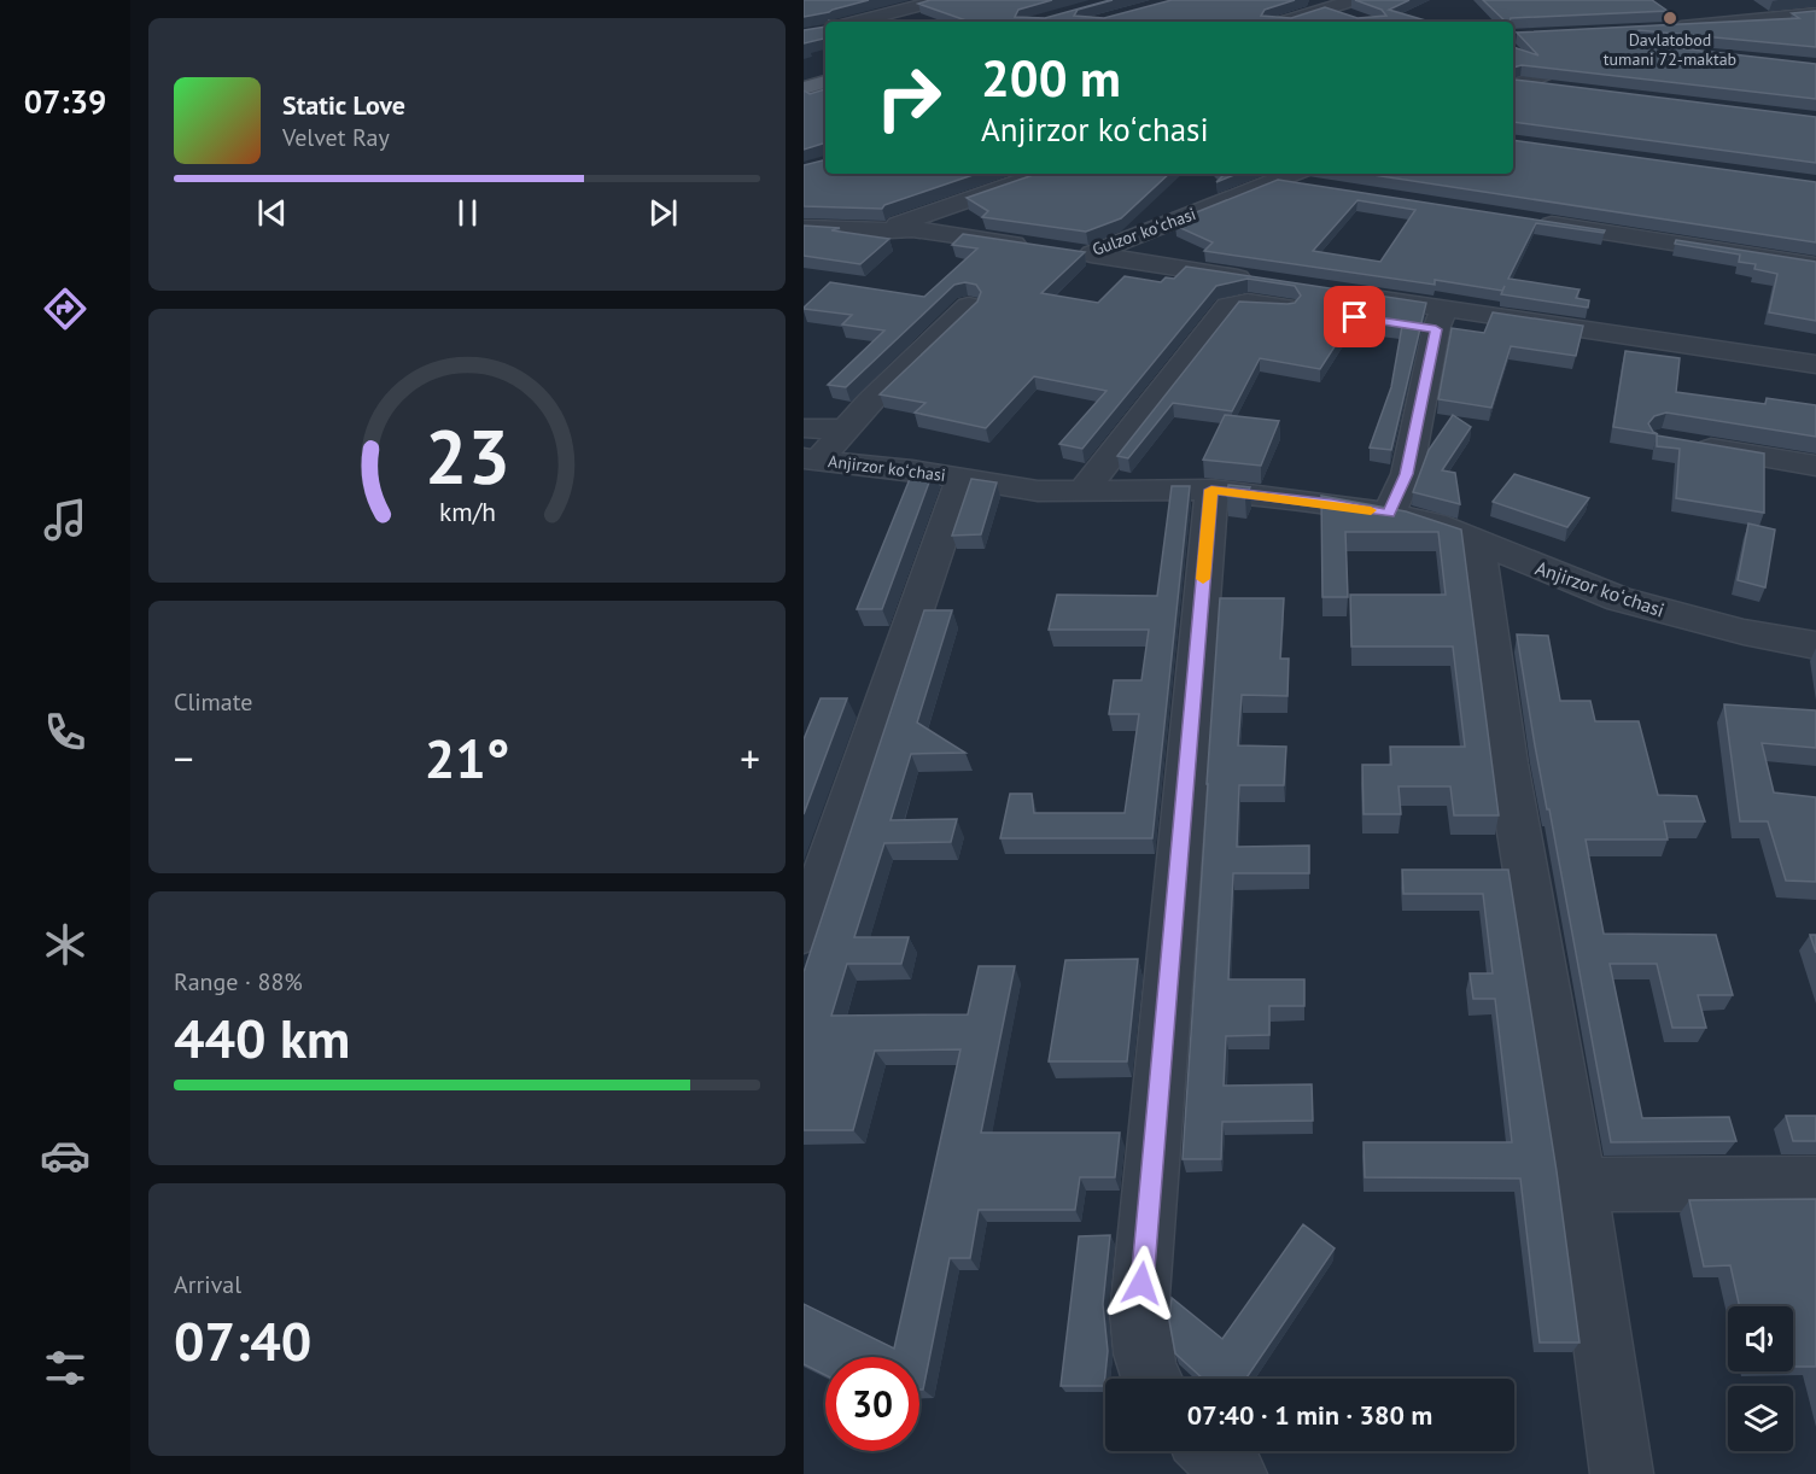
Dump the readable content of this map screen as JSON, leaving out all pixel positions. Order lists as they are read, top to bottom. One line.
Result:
{"streets":{"street":["Gulzor koʻchasi","Anjirzor koʻchasi"]},"places":["Davlatobod tumani 72-maktab"],"page":{"tabs":"07:39","turn":["200 m","Anjirzor koʻchasi"],"song":["Static Love","Velvet Ray"],"tile":["Climate",["Range · 88%","440 km"],["Arrival","07:40"]],"heat":["−","21°","+"],"limit":"30","trip":"07:40 · 1 min · 380 m","gauge":["23","km/h"]}}
